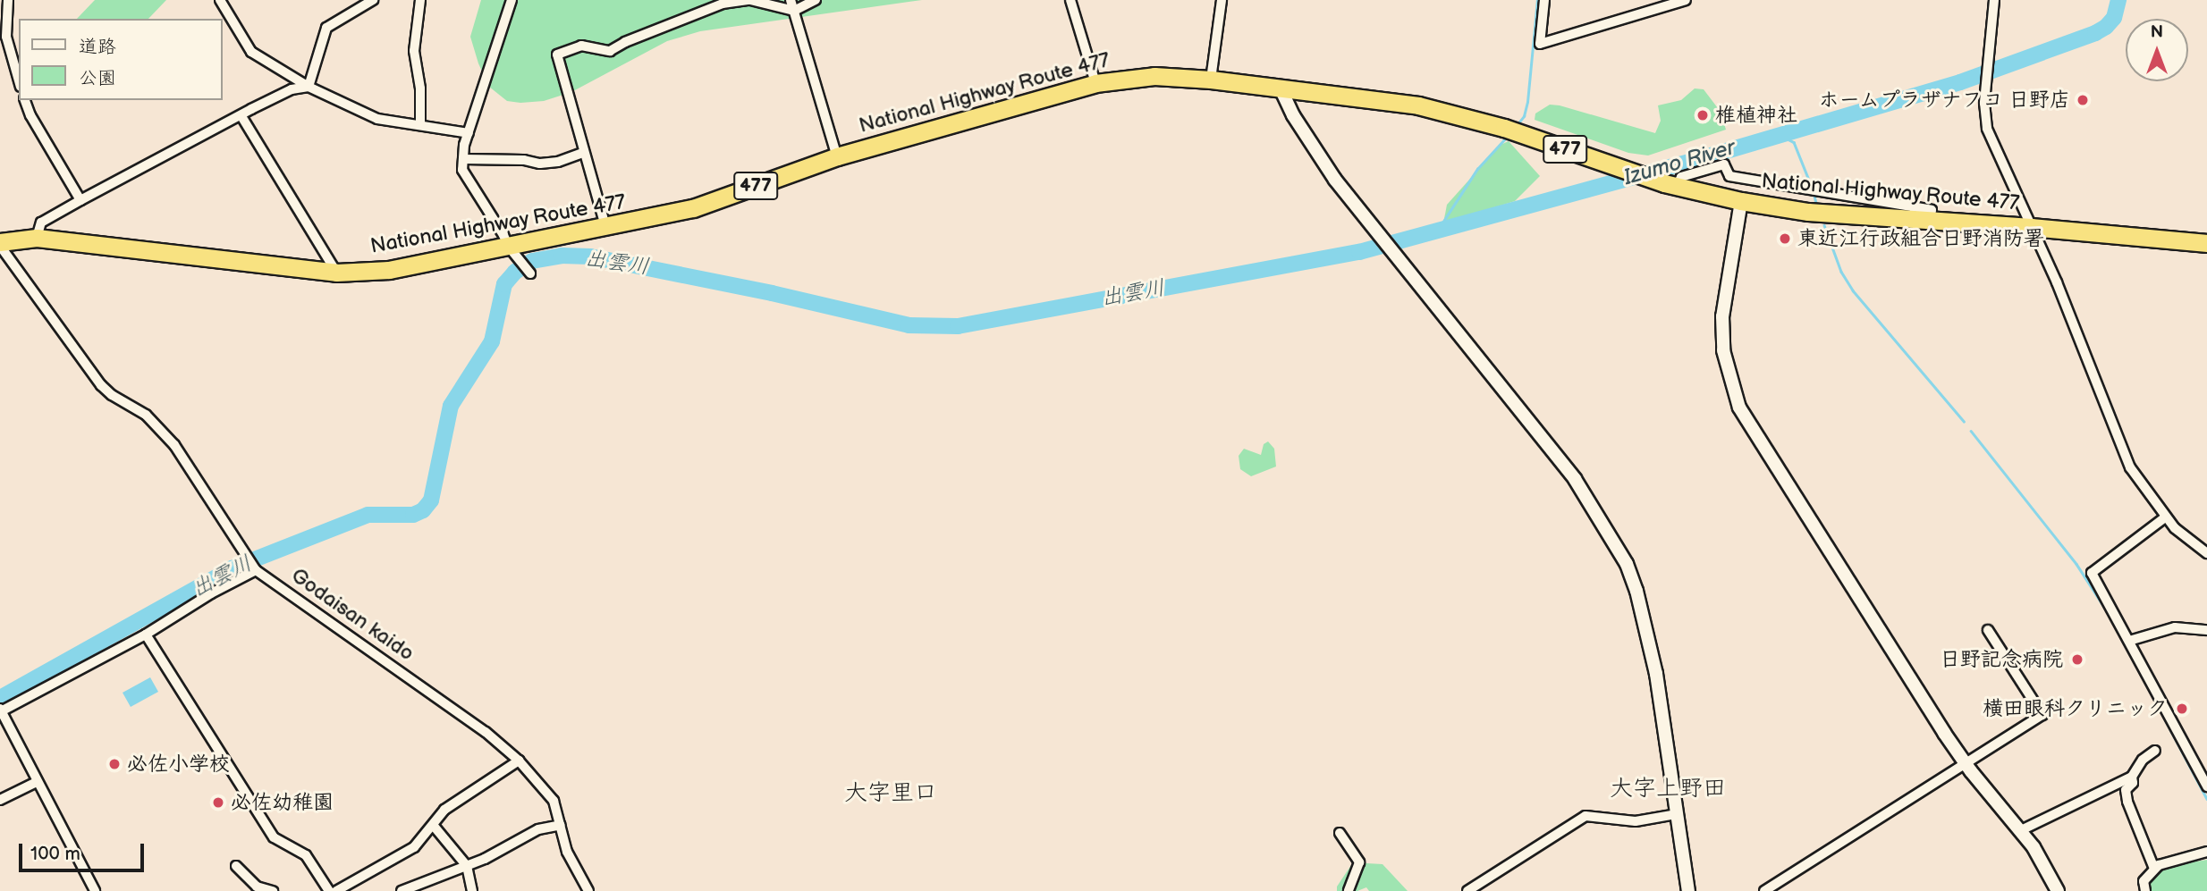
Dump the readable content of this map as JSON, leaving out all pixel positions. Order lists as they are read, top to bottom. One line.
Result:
{"streets":{"highway":["National Highway Route 477","477"],"street":["Godaisan kaido"]},"crossings":[["National Highway Route 477","Godaisan kaido"]],"districts":["大字上野田","大字里口"],"water":["Izumo River","出雲川"],"places":["ホームプラザナフコ 日野店","椎植神社","東近江行政組合日野消防署","日野記念病院","横田眼科クリニック","必佐小学校","必佐幼稚園"],"legend":["道路","公園"],"scale_bar":"100 m","north":"top"}
